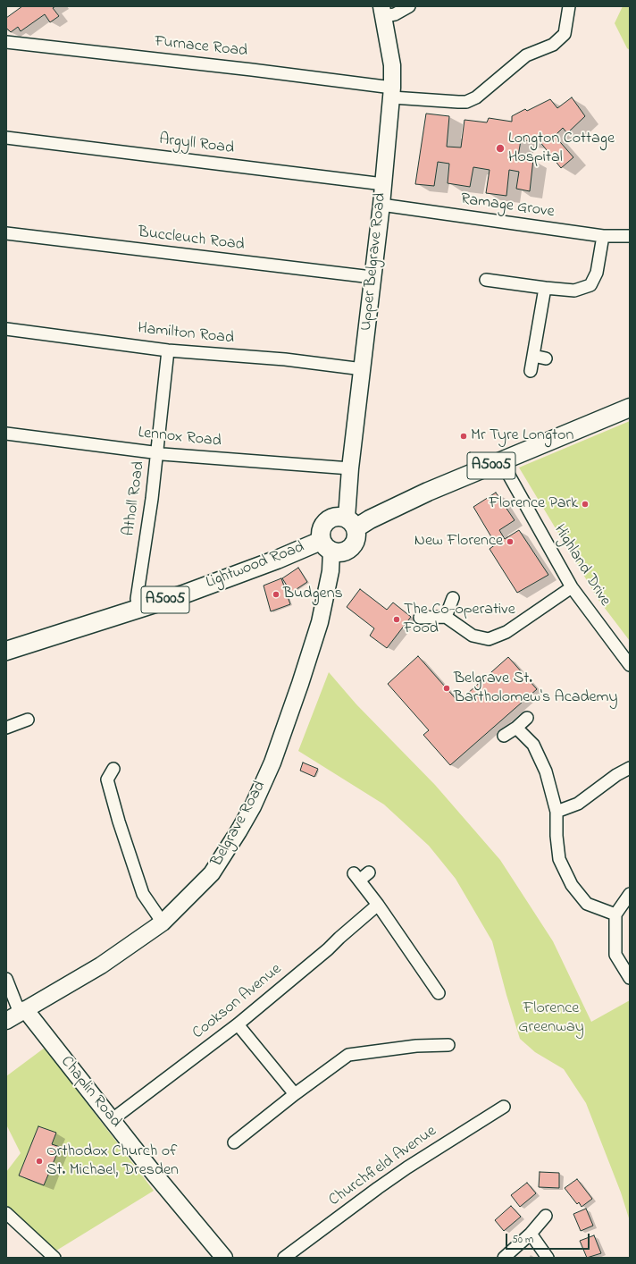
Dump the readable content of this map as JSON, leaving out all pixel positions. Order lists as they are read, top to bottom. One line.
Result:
{"streets":{"main road":["A5005","Lightwood Road"],"street":["Furnace Road","Argyll Road","Ramage Grove","Buccleuch Road","Upper Belgrave Road","Hamilton Road","Lennox Road","Atholl Road","Highland Drive","Belgrave Road","Cookson Avenue","Chaplin Road","Churchfield Avenue"]},"crossings":[["Furnace Road","Upper Belgrave Road"],["Argyll Road","Upper Belgrave Road"],["Ramage Grove","Upper Belgrave Road"],["Buccleuch Road","Upper Belgrave Road"],["Upper Belgrave Road","Hamilton Road"],["Upper Belgrave Road","Lennox Road"],["Upper Belgrave Road","A5005"],["Upper Belgrave Road","Lightwood Road"],["Upper Belgrave Road","Belgrave Road"],["Hamilton Road","Atholl Road"],["Lennox Road","Atholl Road"],["A5005","Lightwood Road"],["A5005","Highland Drive"],["A5005","Belgrave Road"],["Atholl Road","Lightwood Road"],["Lightwood Road","Belgrave Road"],["Belgrave Road","Chaplin Road"],["Cookson Avenue","Chaplin Road"]],"parks":["Florence Greenway"],"places":["Longton Cottage Hospital","Mr Tyre Longton","Florence Park","New Florence","Budgens","The Co-operative Food","Belgrave St. Bartholomew's Academy","Orthodox Church of St. Michael, Dresden"],"scale_bar":"50 m"}
